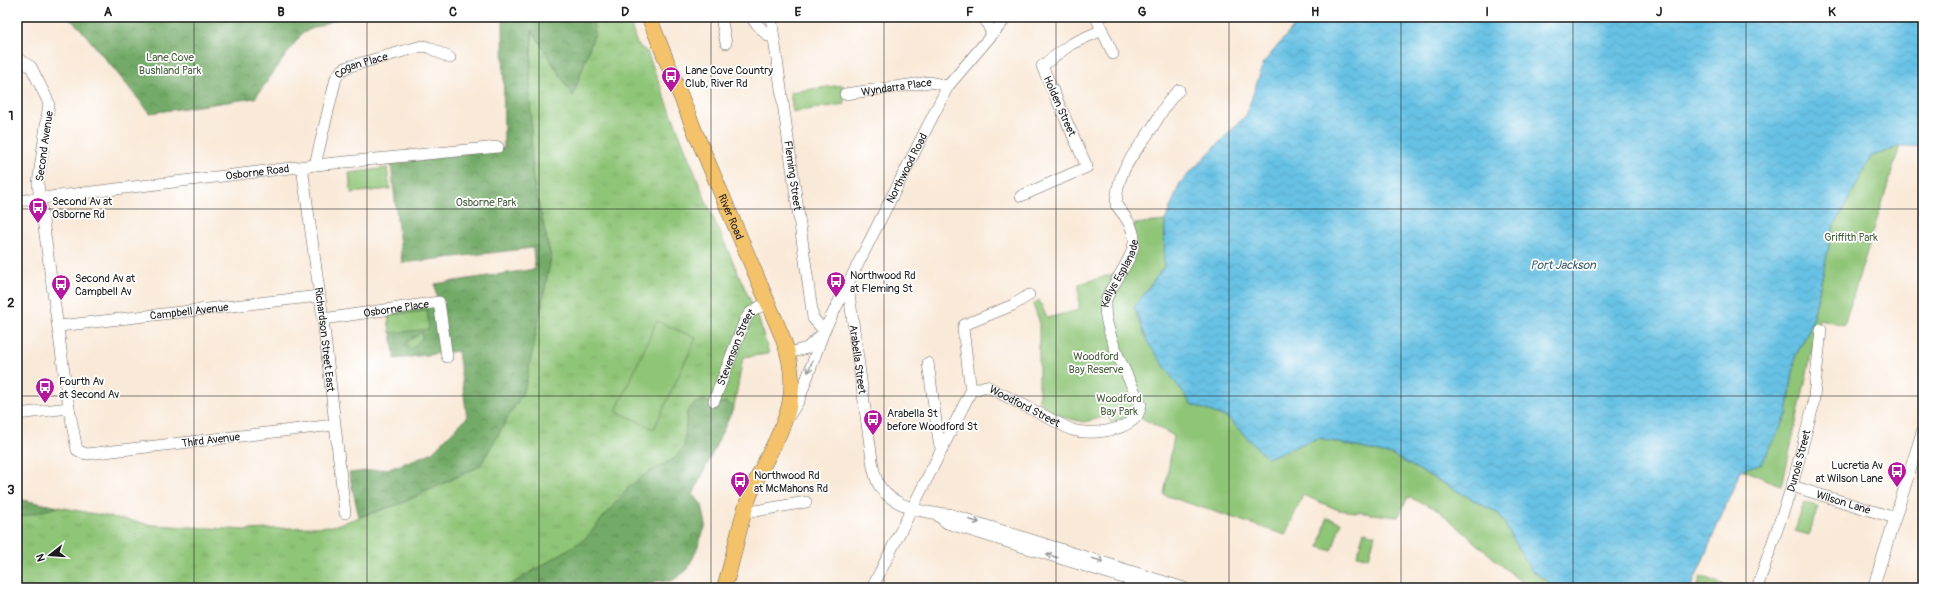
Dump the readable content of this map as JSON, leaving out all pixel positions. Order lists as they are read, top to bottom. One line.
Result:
{"streets":{"main road":["Northwood Road","River Road"],"street":["Cogan Place","Wyndarra Place","Holden Street","Second Avenue","Osborne Road","Fleming Street","Kellys Esplanade","Osborne Place","Campbell Avenue","Richardson Street East","Stevenson Street","Arabella Street","Woodford Street","Third Avenue","Dunois Street","Wilson Lane"]},"crossings":[["Cogan Place","Osborne Road"],["Wyndarra Place","Northwood Road"],["Second Avenue","Osborne Road"],["Second Avenue","Campbell Avenue"],["Second Avenue","Third Avenue"],["Northwood Road","Fleming Street"],["Northwood Road","River Road"],["Northwood Road","Arabella Street"],["Osborne Road","Richardson Street East"],["River Road","Stevenson Street"],["Kellys Esplanade","Woodford Street"],["Osborne Place","Richardson Street East"],["Campbell Avenue","Richardson Street East"],["Richardson Street East","Third Avenue"],["Arabella Street","Woodford Street"],["Dunois Street","Wilson Lane"]],"water":["Port Jackson"],"parks":["Lane Cove Bushland Park","Osborne Park","Griffith Park","Woodford Bay Reserve","Woodford Bay Park"],"places":{"bus stop":["Lane Cove Country Club, River Rd","Second Av at Osborne Rd","Northwood Rd at Fleming St","Second Av at Campbell Av","Fourth Av at Second Av","Arabella St before Woodford St","Lucretia Av at Wilson Lane","Northwood Rd at McMahons Rd"]},"north":"left","grid":{"columns":["A","B","C","D","E","F","G","H","I","J","K"],"rows":["1","2","3"]}}
